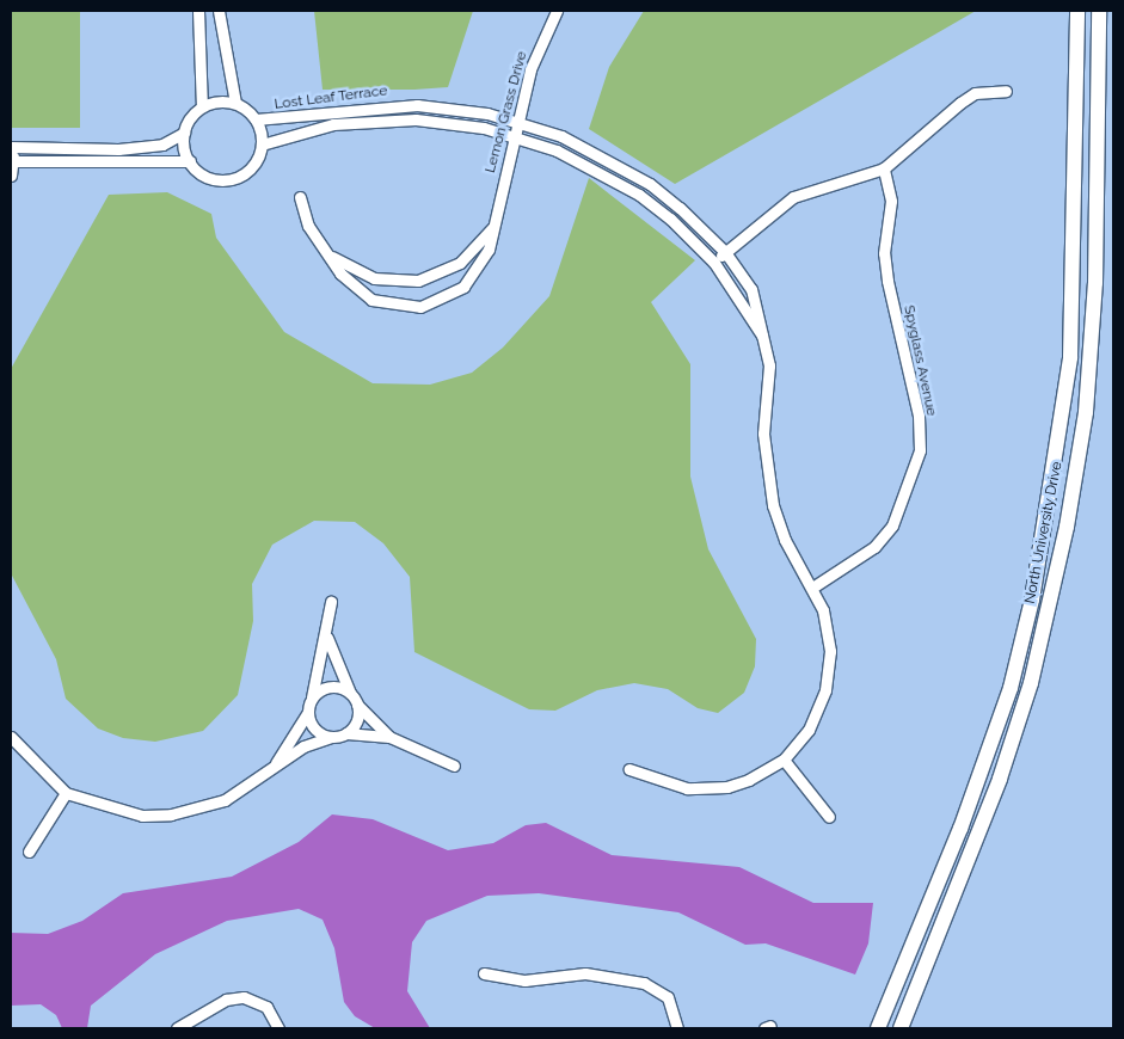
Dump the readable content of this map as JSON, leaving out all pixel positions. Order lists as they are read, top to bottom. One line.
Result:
{"streets":{"main road":["North University Drive"],"street":["Lost Leaf Terrace","Lemon Grass Drive","Spyglass Avenue"]},"crossings":[["Lost Leaf Terrace","Lemon Grass Drive"],["Lost Leaf Terrace","Spyglass Avenue"]]}
